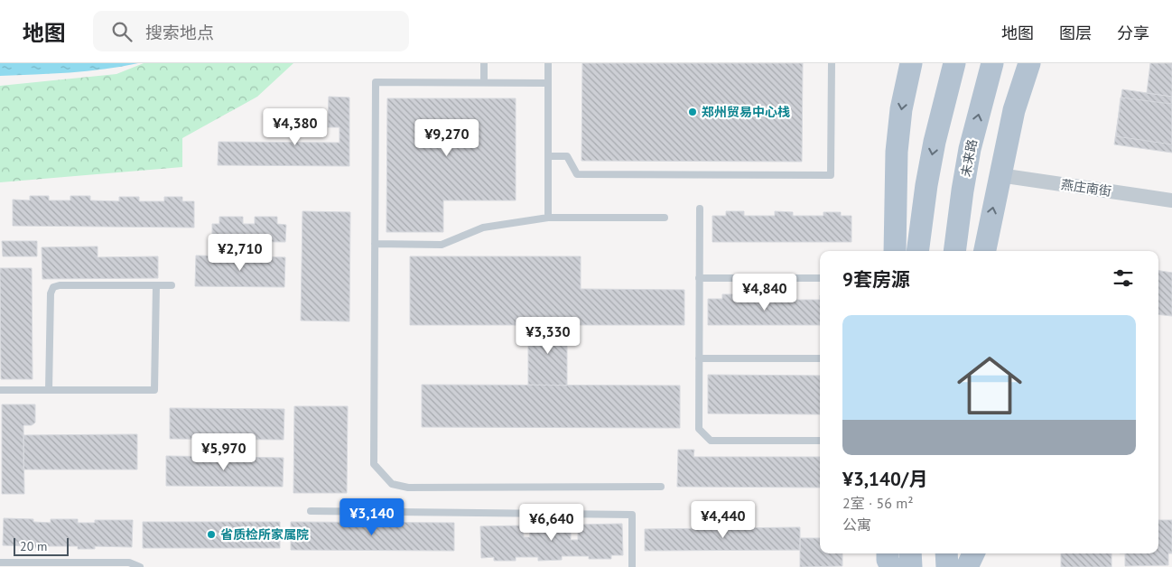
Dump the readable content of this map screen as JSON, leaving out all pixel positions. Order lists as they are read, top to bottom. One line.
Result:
{"streets":{"main road":["未来路"],"street":["燕庄南街"]},"places":["郑州贸易中心栈","省质检所家属院"],"scale_bar":"20 m","page":{"header":"地图","search":"搜索地点","nav":["地图","图层","分享"],"price":["¥4,380","¥9,270","¥2,710","¥4,840","¥3,330","¥5,970","¥3,140","¥4,440","¥6,640"],"heading":"9套房源","list":[{"name":"¥3,140/月","note":"2室 · 56 m² · 公寓"}],"scale":"20 m"}}
